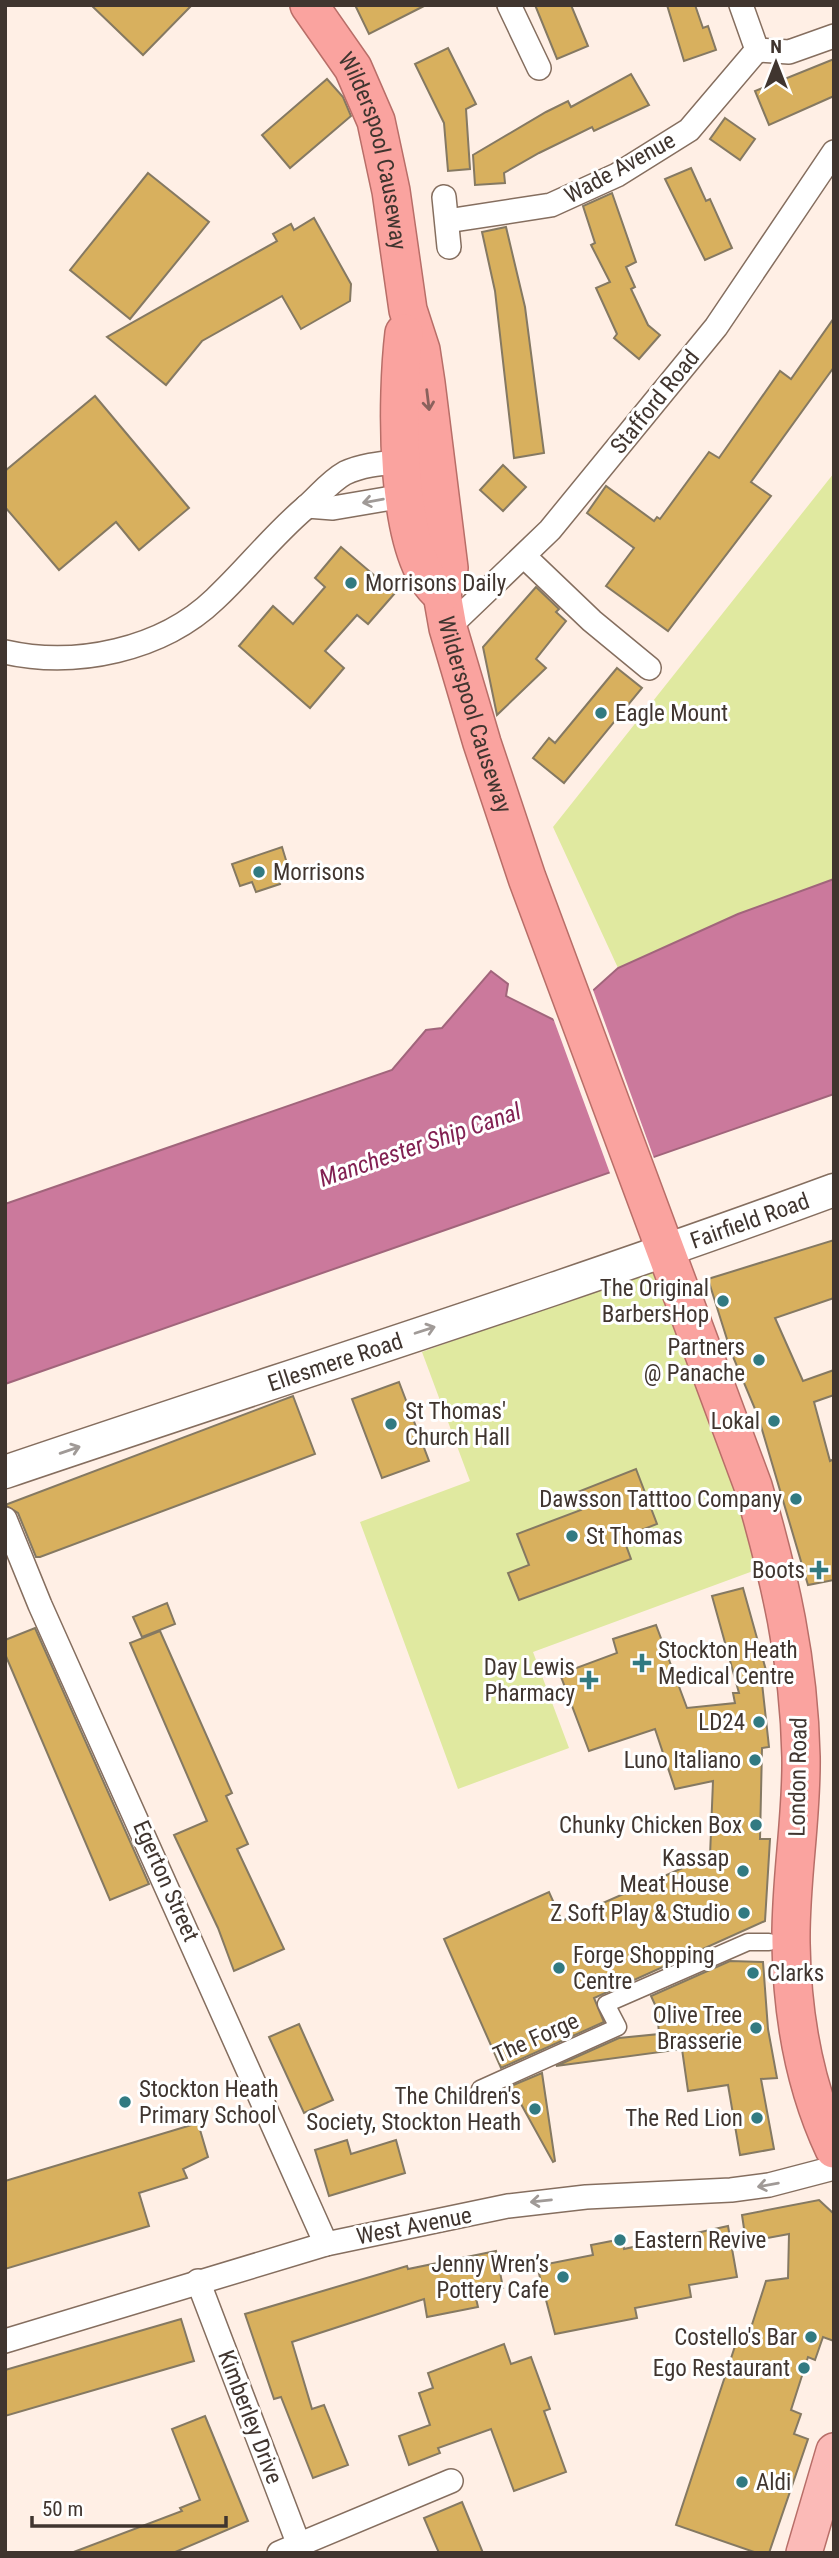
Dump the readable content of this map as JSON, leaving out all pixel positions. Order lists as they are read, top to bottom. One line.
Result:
{"streets":{"highway":["Wilderspool Causeway","London Road"],"main road":["Fairfield Road","Ellesmere Road"],"street":["Wade Avenue","Stafford Road","Egerton Street","The Forge","West Avenue","Kimberley Drive"]},"crossings":[["Wilderspool Causeway","Stafford Road"],["Wilderspool Causeway","London Road"],["Fairfield Road","Ellesmere Road"],["Fairfield Road","London Road"],["Ellesmere Road","London Road"],["Egerton Street","West Avenue"],["West Avenue","Kimberley Drive"]],"one_way":["Ellesmere Road","West Avenue"],"water":["Manchester Ship Canal"],"places":{"other":["Morrisons Daily","Eagle Mount","Morrisons","The Original BarbersHop","Partners @ Panache","Lokal","St Thomas' Church Hall","Dawsson Tatttoo Company","St Thomas","LD24","Luno Italiano","Chunky Chicken Box","Kassap Meat House","Z Soft Play & Studio","Forge Shopping Centre","Clarks","Olive Tree Brasserie","Stockton Heath Primary School","The Children's Society, Stockton Heath","The Red Lion","Eastern Revive","Jenny Wren’s Pottery Cafe","Costello's Bar","Ego Restaurant","Aldi"],"health":["Boots","Stockton Heath Medical Centre","Day Lewis Pharmacy"]},"scale_bar":"50 m","north":"top"}
